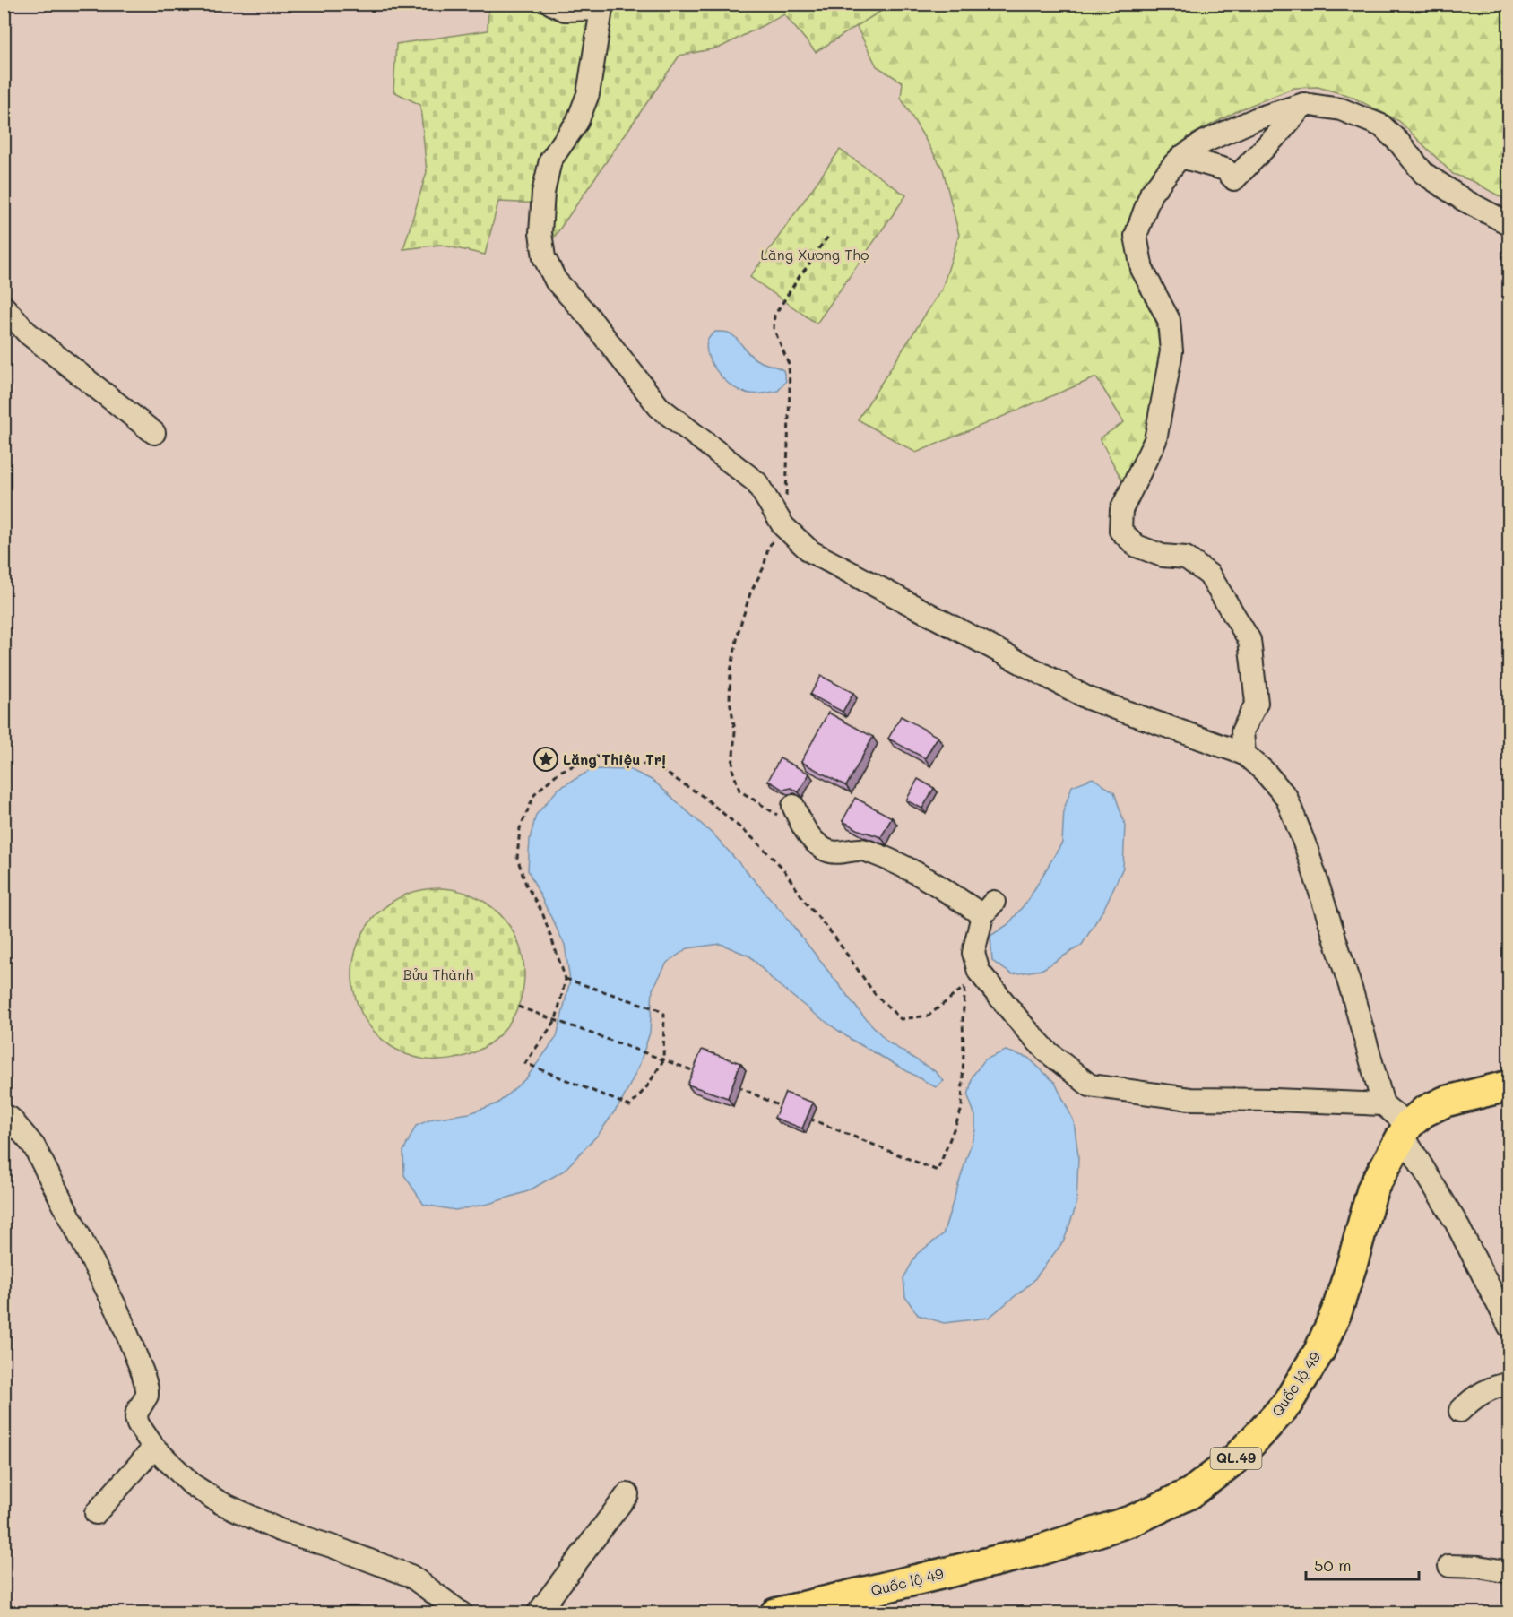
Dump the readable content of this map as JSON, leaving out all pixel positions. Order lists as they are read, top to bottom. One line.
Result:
{"streets":{"highway":["Quốc lộ 49","QL.49"]},"parks":["Lăng Xương Thọ","Bửu Thành"],"places":{"place":["Lăng Thiệu Trị"]},"scale_bar":"50 m"}
